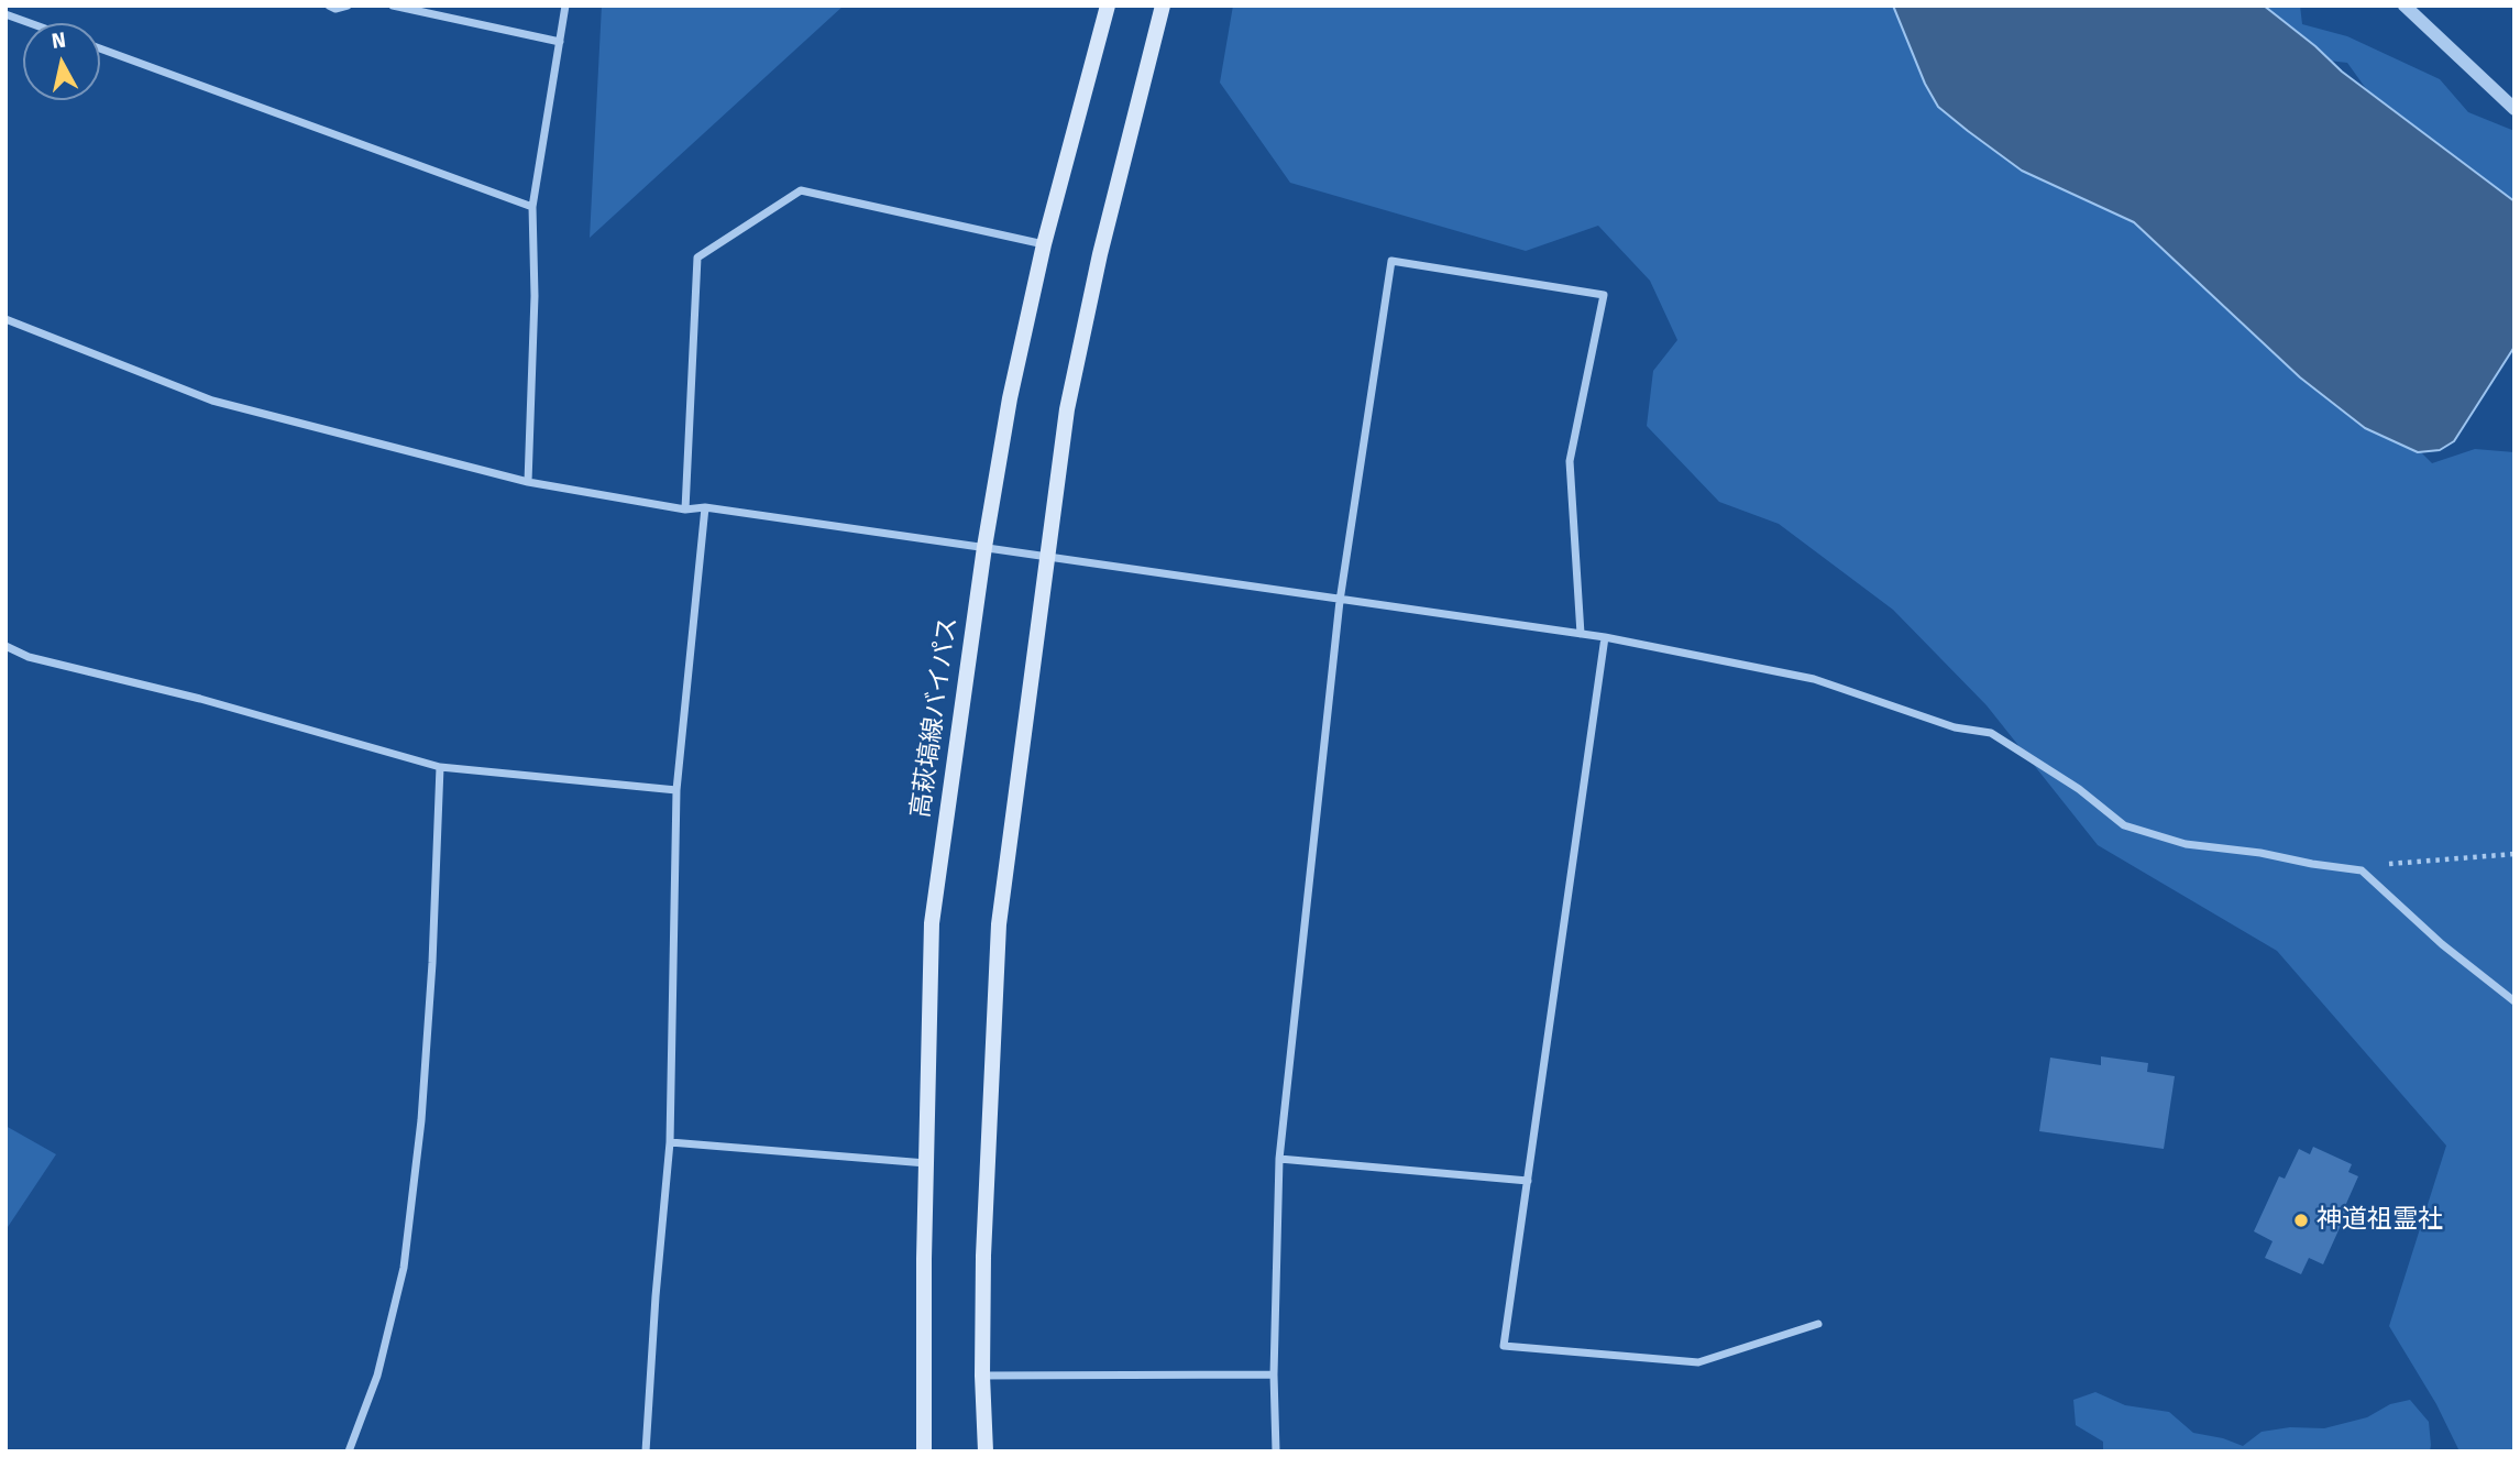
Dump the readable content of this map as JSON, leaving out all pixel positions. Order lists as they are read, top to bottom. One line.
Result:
{"streets":{"main road":["高萩塙線バイパス"]},"places":["神道祖霊社"],"north":"top"}
